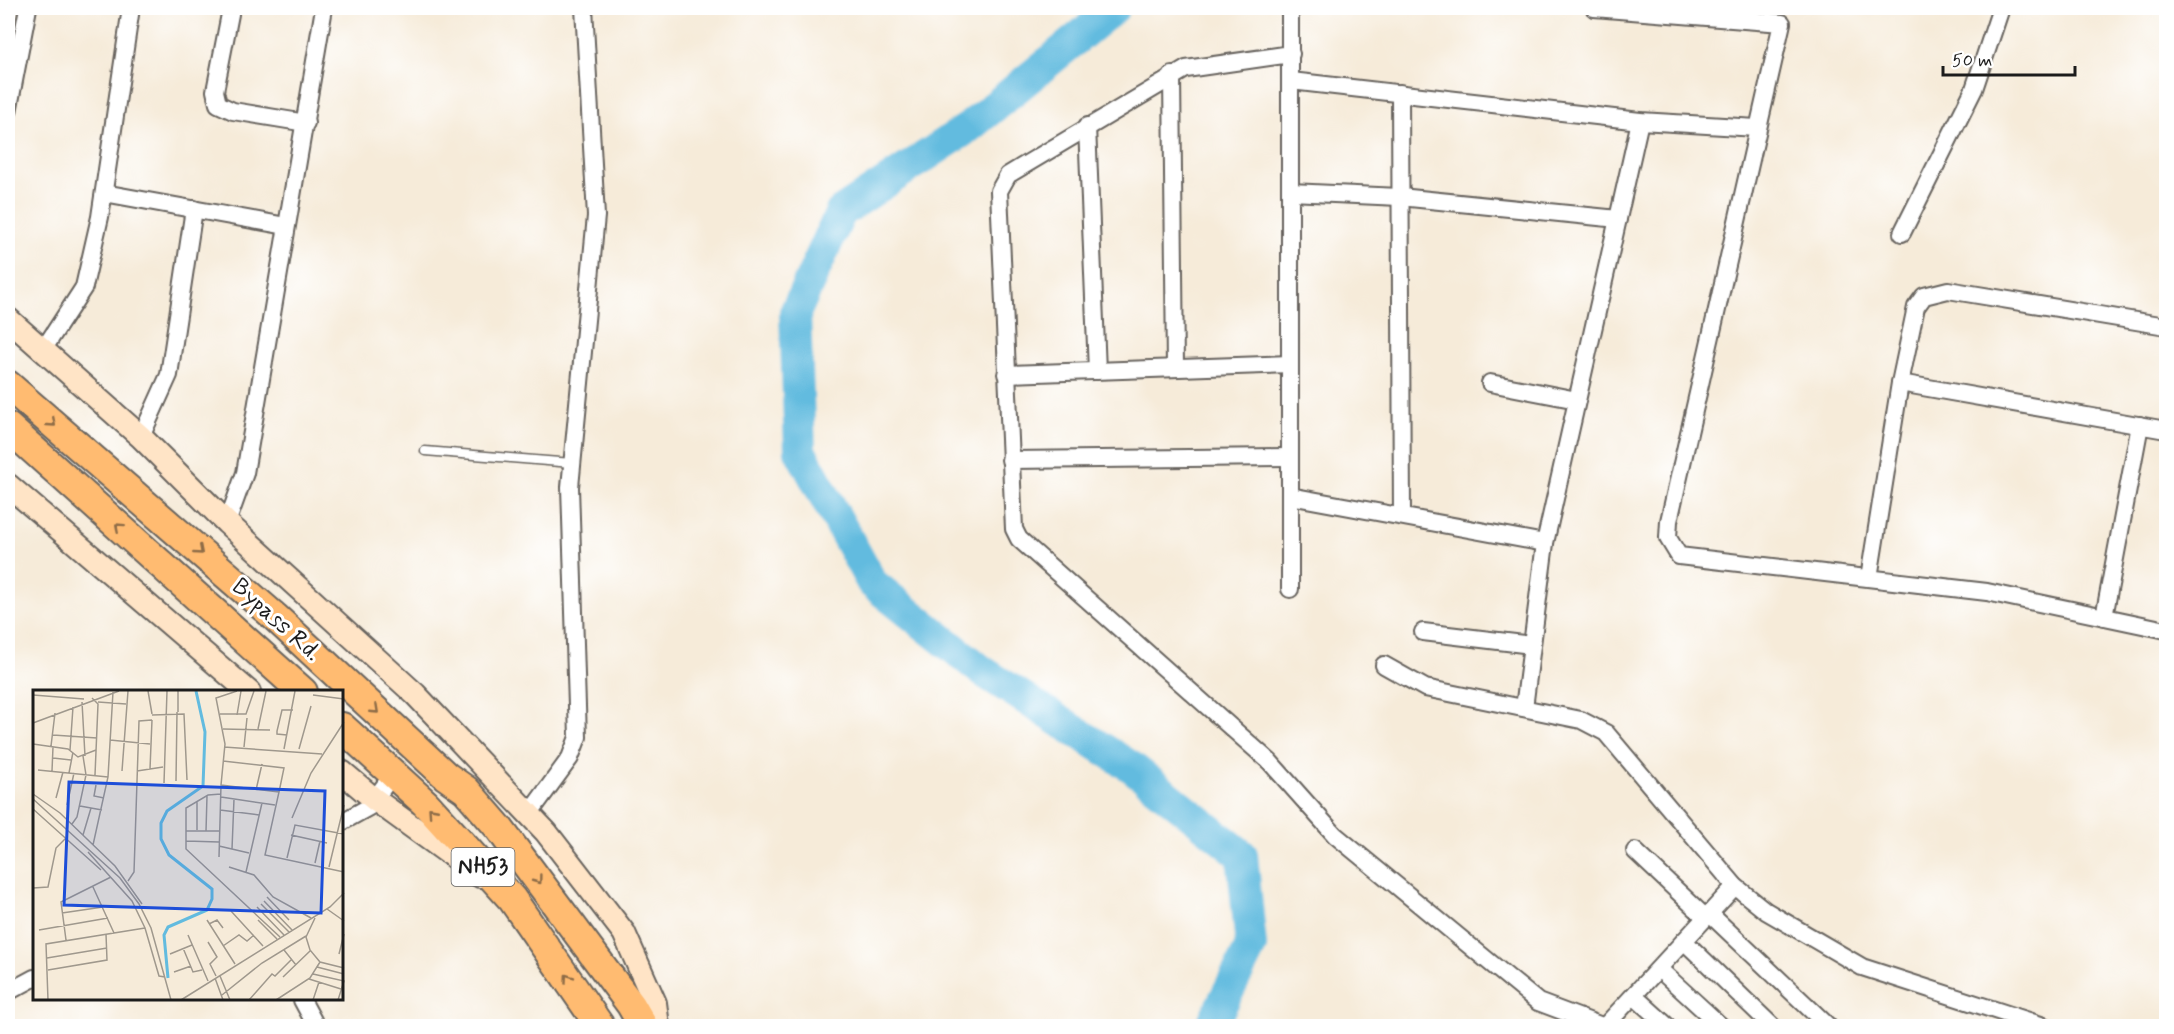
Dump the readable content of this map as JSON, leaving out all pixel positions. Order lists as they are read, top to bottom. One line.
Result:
{"streets":{"highway":["Bypass Rd.","NH53"]},"scale_bar":"50 m"}
